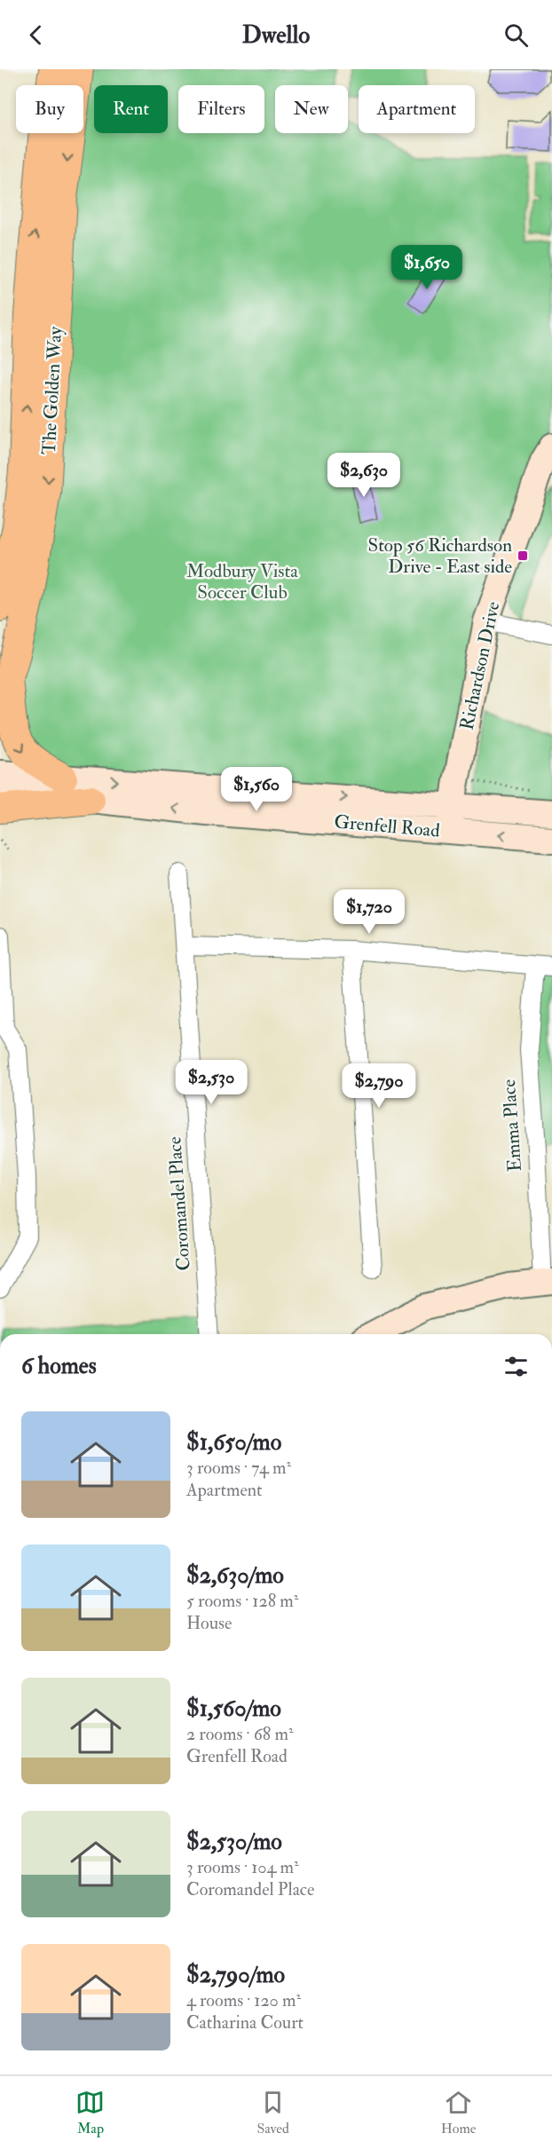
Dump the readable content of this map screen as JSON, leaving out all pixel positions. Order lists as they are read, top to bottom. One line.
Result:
{"streets":{"main road":["The Golden Way","Richardson Drive","Grenfell Road"],"street":["Emma Place","Coromandel Place"]},"crossings":[["Richardson Drive","Grenfell Road"]],"parks":["Modbury Vista Soccer Club"],"places":{"transit":["Stop 56 Richardson Drive - East side"]},"page":{"header":"Dwello","chip":["Buy","Rent","Filters","New","Apartment"],"price":["$1,650","$2,630","$1,560","$1,720","$2,530","$2,790"],"heading":"6 homes","list":[{"name":"$1,650/mo","note":"3 rooms · 74 m² · Apartment"},{"name":"$2,630/mo","note":"5 rooms · 128 m² · House"},{"name":"$1,560/mo","note":"2 rooms · 68 m² · Grenfell Road"},{"name":"$2,530/mo","note":"3 rooms · 104 m² · Coromandel Place"},{"name":"$2,790/mo","note":"4 rooms · 120 m² · Catharina Court"}],"tabs":["Map","Saved","Home"]}}
